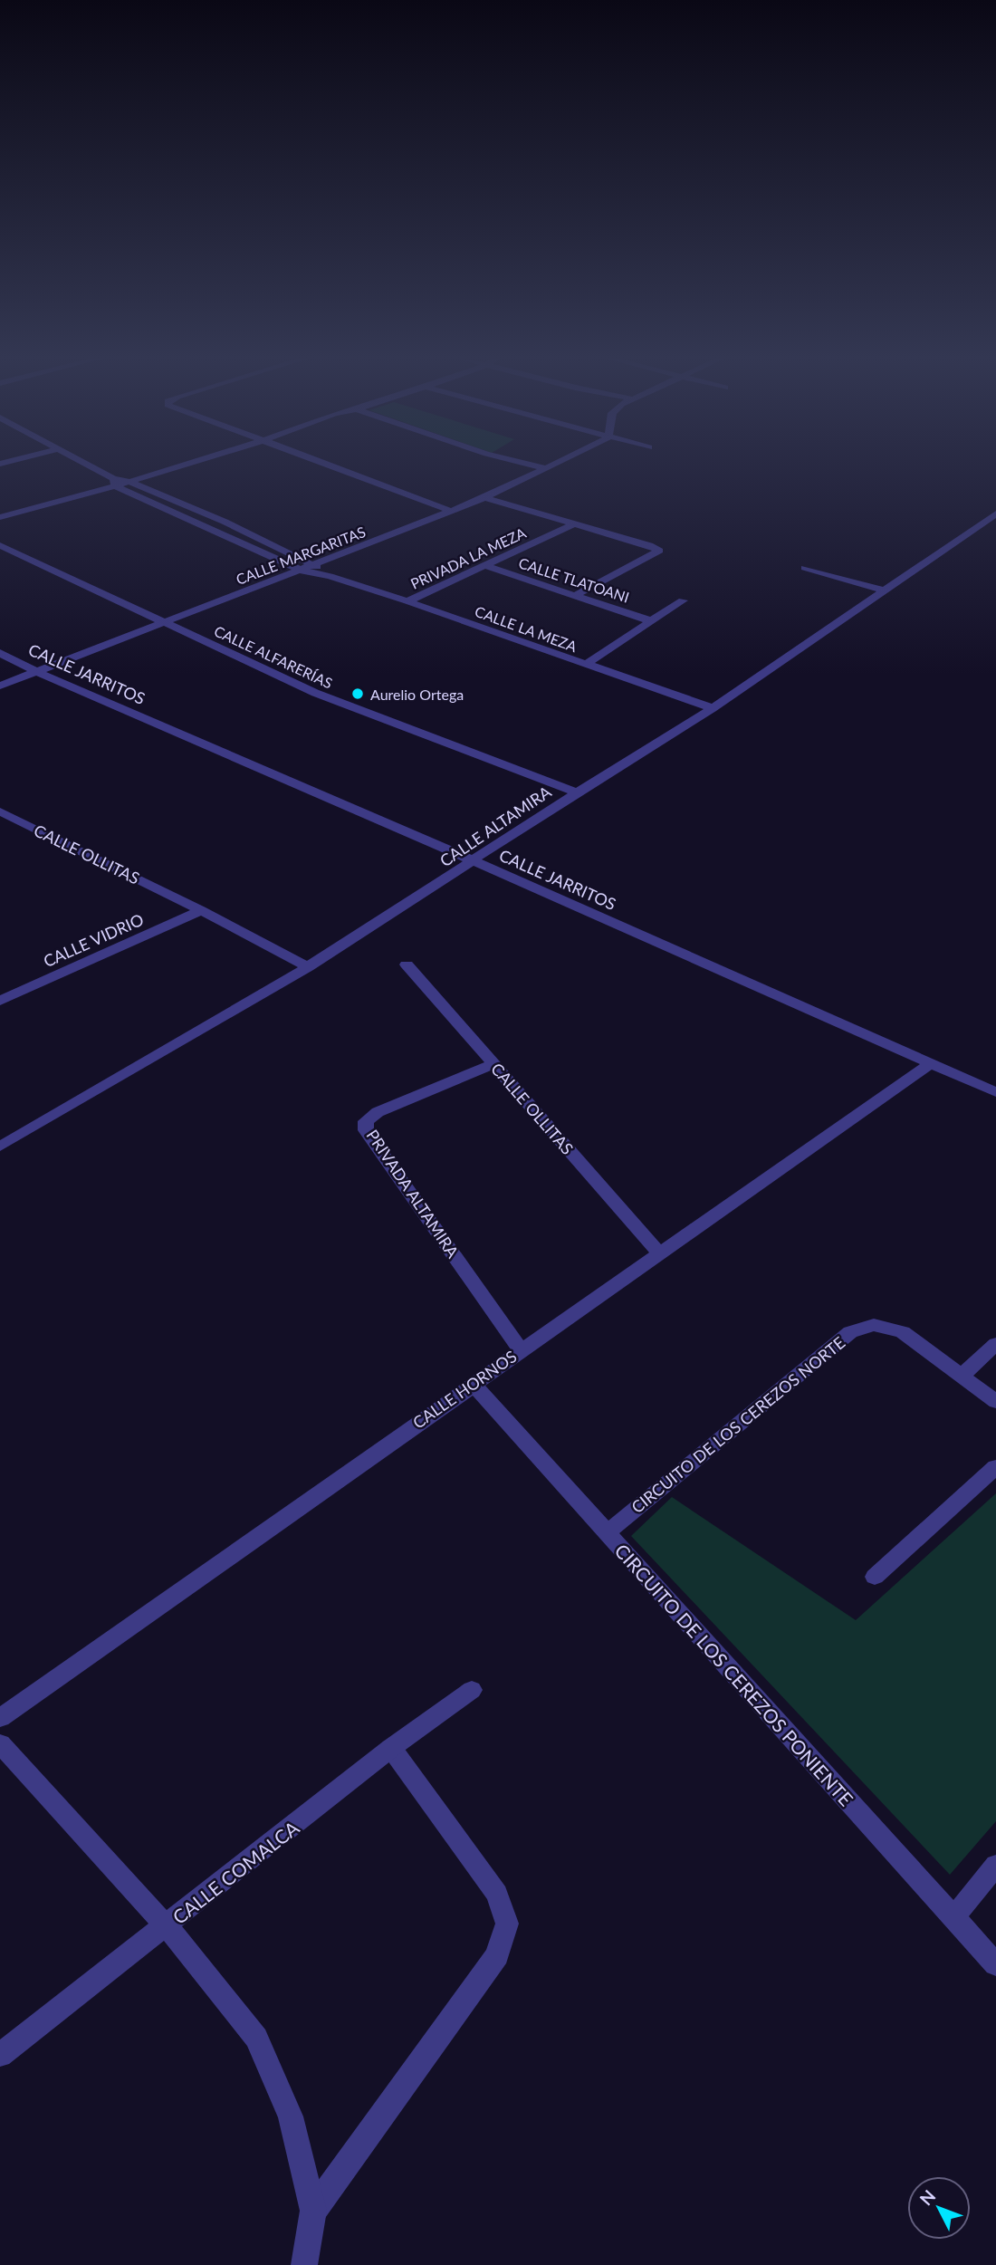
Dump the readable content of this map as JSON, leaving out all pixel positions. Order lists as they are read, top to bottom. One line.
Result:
{"streets":{"street":["CALLE MARGARITAS","PRIVADA LA MEZA","CALLE TLATOANI","CALLE LA MEZA","CALLE ALFARERÍAS","CALLE JARRITOS","CALLE ALTAMIRA","CALLE OLLITAS","CALLE VIDRIO","PRIVADA ALTAMIRA","CALLE HORNOS","CIRCUITO DE LOS CEREZOS NORTE","CIRCUITO DE LOS CEREZOS PONIENTE","CALLE COMALCA"]},"crossings":[["CALLE MARGARITAS","CALLE LA MEZA"],["CALLE MARGARITAS","CALLE ALFARERÍAS"],["CALLE MARGARITAS","CALLE JARRITOS"],["PRIVADA LA MEZA","CALLE TLATOANI"],["PRIVADA LA MEZA","CALLE LA MEZA"],["CALLE LA MEZA","CALLE ALTAMIRA"],["CALLE ALFARERÍAS","CALLE ALTAMIRA"],["CALLE JARRITOS","CALLE ALTAMIRA"],["CALLE JARRITOS","CALLE HORNOS"],["CALLE ALTAMIRA","CALLE OLLITAS"],["CALLE OLLITAS","CALLE VIDRIO"],["CALLE OLLITAS","PRIVADA ALTAMIRA"],["CALLE OLLITAS","CALLE HORNOS"],["PRIVADA ALTAMIRA","CALLE HORNOS"],["CALLE HORNOS","CIRCUITO DE LOS CEREZOS PONIENTE"],["CIRCUITO DE LOS CEREZOS NORTE","CIRCUITO DE LOS CEREZOS PONIENTE"]],"places":["Aurelio Ortega"],"north":"top left"}
